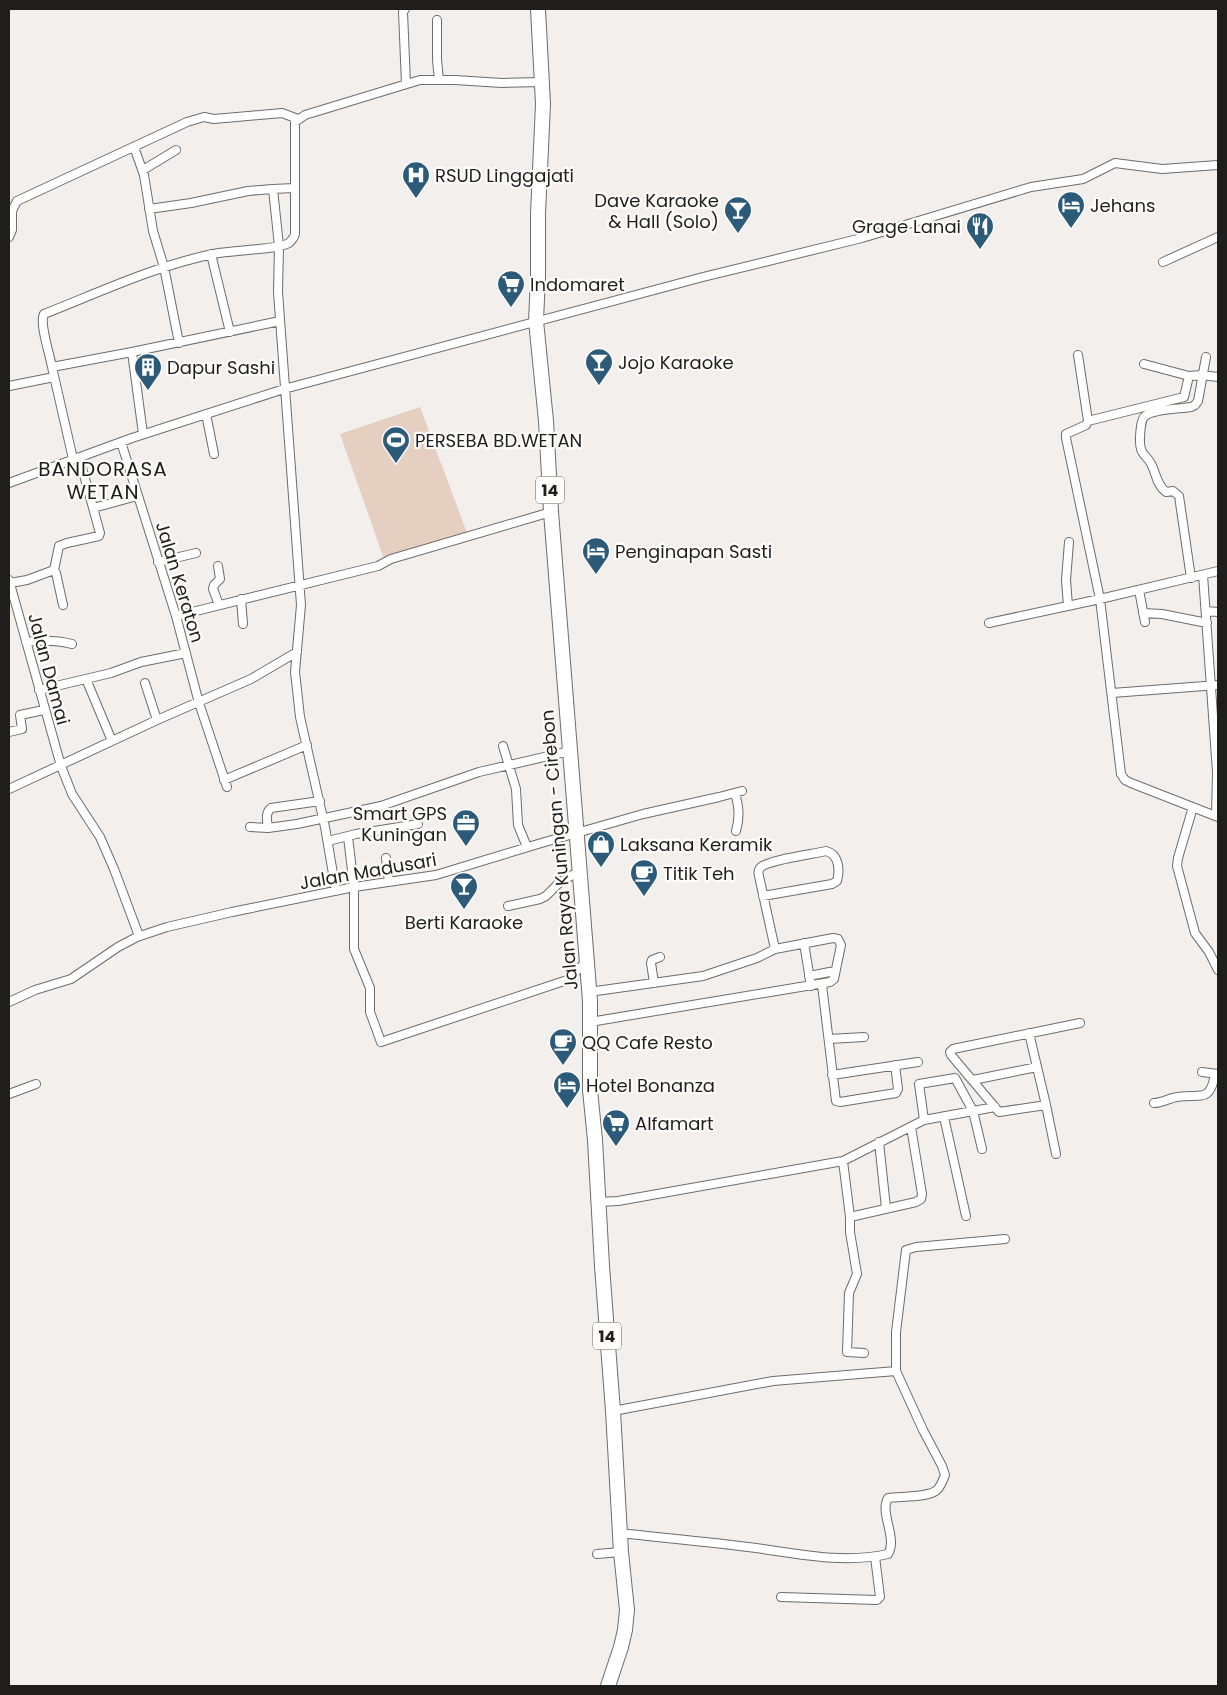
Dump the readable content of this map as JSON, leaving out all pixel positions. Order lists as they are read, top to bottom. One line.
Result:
{"streets":{"highway":["14","Jalan Raya Kuningan - Cirebon"],"street":["Jalan Keraton","Jalan Damai","Jalan Madusari"]},"crossings":[["Jalan Damai","Jalan Madusari"],["Jalan Raya Kuningan - Cirebon","Jalan Madusari"]],"districts":["BANDORASA WETAN"],"places":{"hospital":["RSUD Linggajati"],"hotel":["Jehans","Penginapan Sasti","Hotel Bonanza"],"bar":["Dave Karaoke & Hall (Solo)","Jojo Karaoke","Berti Karaoke"],"restaurant":["Grage Lanai"],"supermarket":["Indomaret","Alfamart"],"building":["Dapur Sashi"],"sports":["PERSEBA BD.WETAN"],"office":["Smart GPS Kuningan"],"shop":["Laksana Keramik"],"cafe":["Titik Teh","QQ Cafe Resto"]}}
